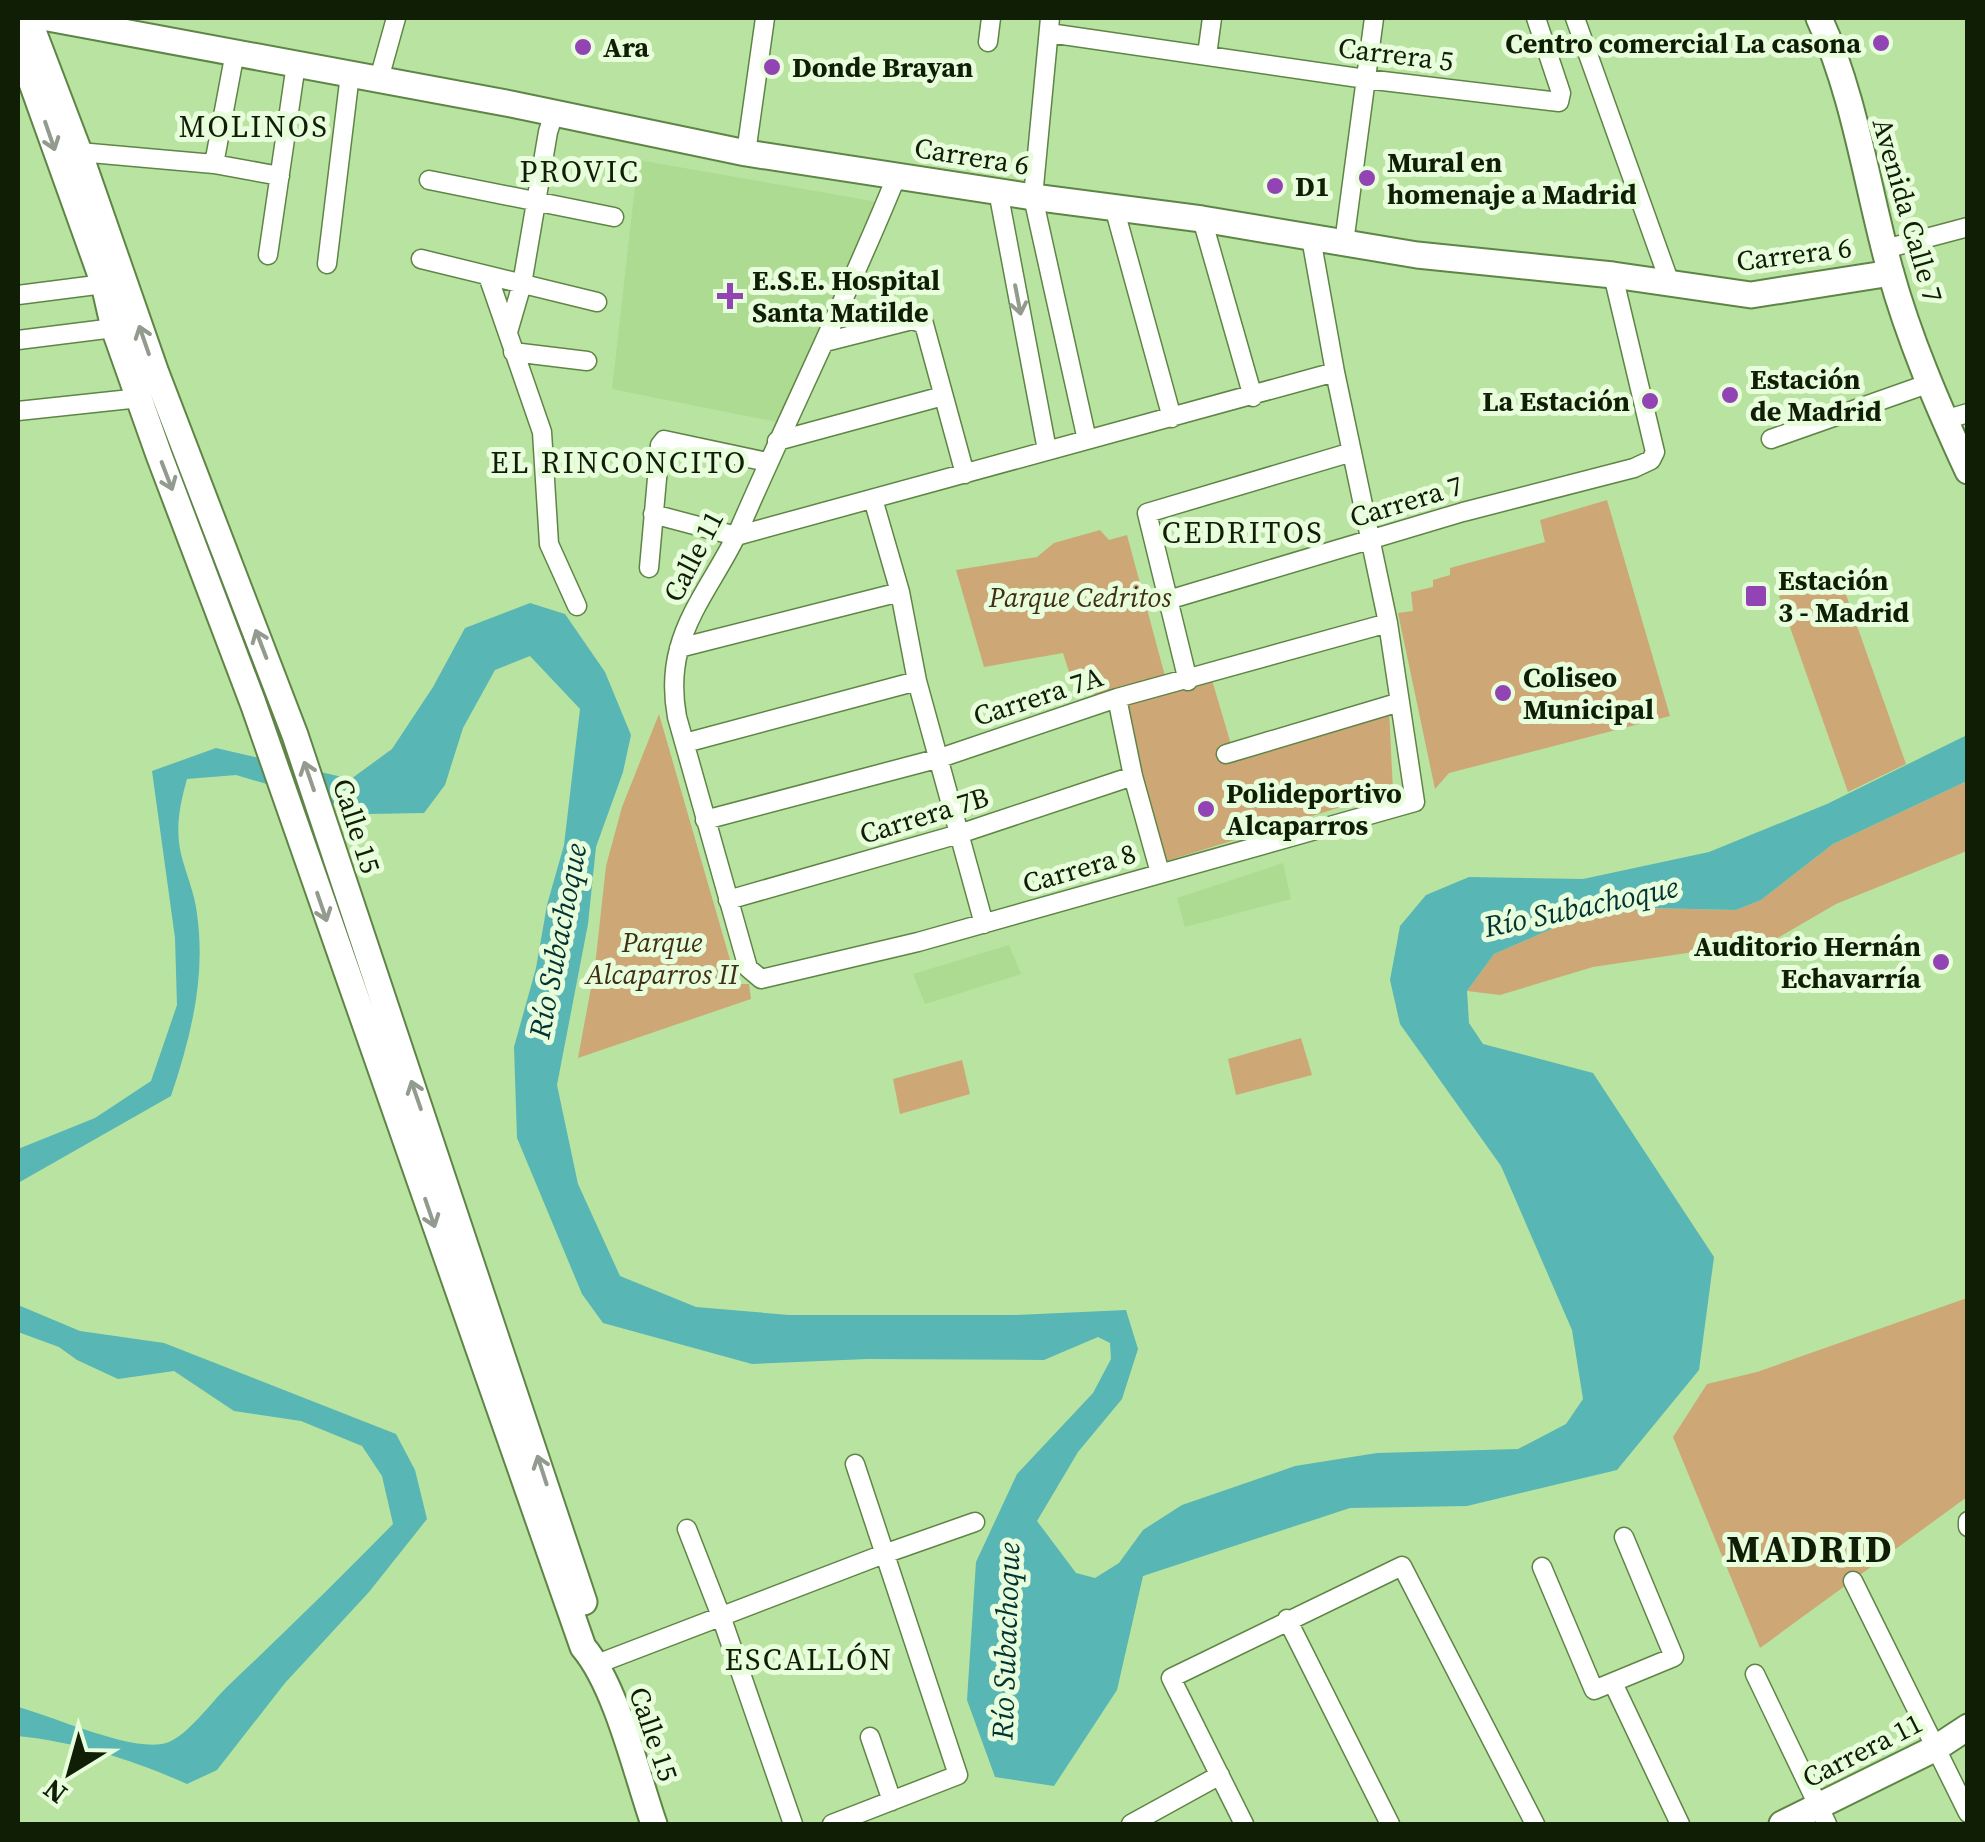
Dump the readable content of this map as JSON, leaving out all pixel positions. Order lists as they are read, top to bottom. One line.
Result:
{"streets":{"street":["Carrera 5","Carrera 6","Avenida Calle 7","Carrera 7","Calle 11","Carrera 7A","Carrera 7B","Calle 15","Carrera 8","Carrera 11"]},"crossings":[["Carrera 6","Avenida Calle 7"],["Carrera 6","Carrera 7"],["Carrera 6","Calle 11"],["Calle 11","Carrera 7A"],["Calle 11","Carrera 7B"],["Calle 11","Carrera 8"]],"districts":["MOLINOS","PROVIC","EL RINCONCITO","CEDRITOS","MADRID","ESCALLÓN"],"water":["Río Subachoque"],"parks":["Parque Cedritos","Parque Alcaparros II"],"places":{"other":["Centro comercial La casona","Ara","Donde Brayan","Mural en homenaje a Madrid","D1","Estación de Madrid","La Estación","Coliseo Municipal","Polideportivo Alcaparros","Auditorio Hernán Echavarría"],"health":["E.S.E. Hospital Santa Matilde"],"transit":["Estación 3 - Madrid"]},"north":"bottom left"}
